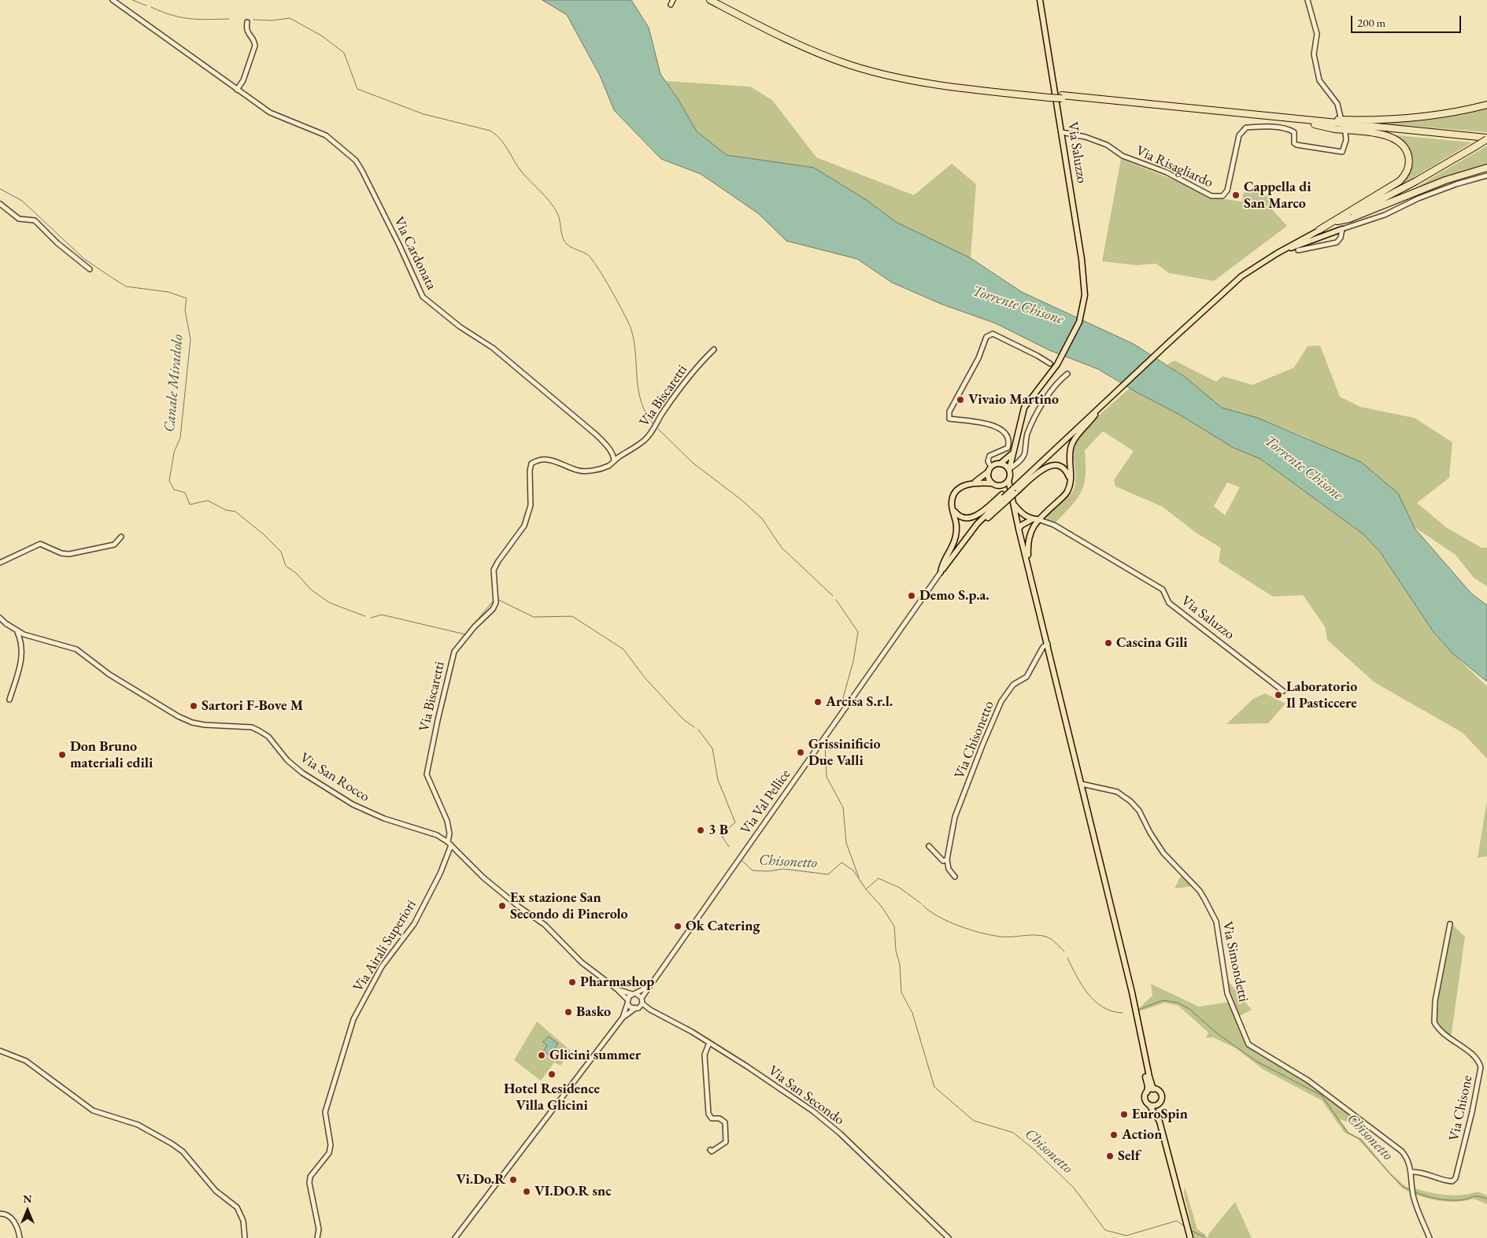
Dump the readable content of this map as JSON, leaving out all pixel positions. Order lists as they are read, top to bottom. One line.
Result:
{"streets":{"main road":["Via Saluzzo"],"street":["Via Risagliardo","Via Cardonata","Via Biscaretti","Via Chisonetto","Via San Rocco","Via Val Pellice","Via Airali Superiori","Via Simondetti","Via San Secondo","Via Chisone"]},"crossings":[["Via Saluzzo","Via Risagliardo"],["Via Cardonata","Via Biscaretti"],["Via Biscaretti","Via San Rocco"],["Via San Rocco","Via Val Pellice"],["Via San Rocco","Via Airali Superiori"],["Via Simondetti","Via Chisone"]],"water":["Torrente Chisone","Canale Miradolo","Chisonetto"],"places":["Cappella di San Marco","Vivaio Martino","Demo S.p.a.","Cascina Gili","Laboratorio Il Pasticcere","Arcisa S.r.l.","Sartori F-Bove M","Grissinificio Due Valli","Don Bruno materiali edili","3 B","Ex stazione San Secondo di Pinerolo","Ok Catering","Pharmashop","Basko","Glicini summer","Hotel Residence Villa Glicini","EuroSpin","Action","Self","Vi.Do.R","VI.DO.R snc"],"scale_bar":"200 m","north":"top"}
